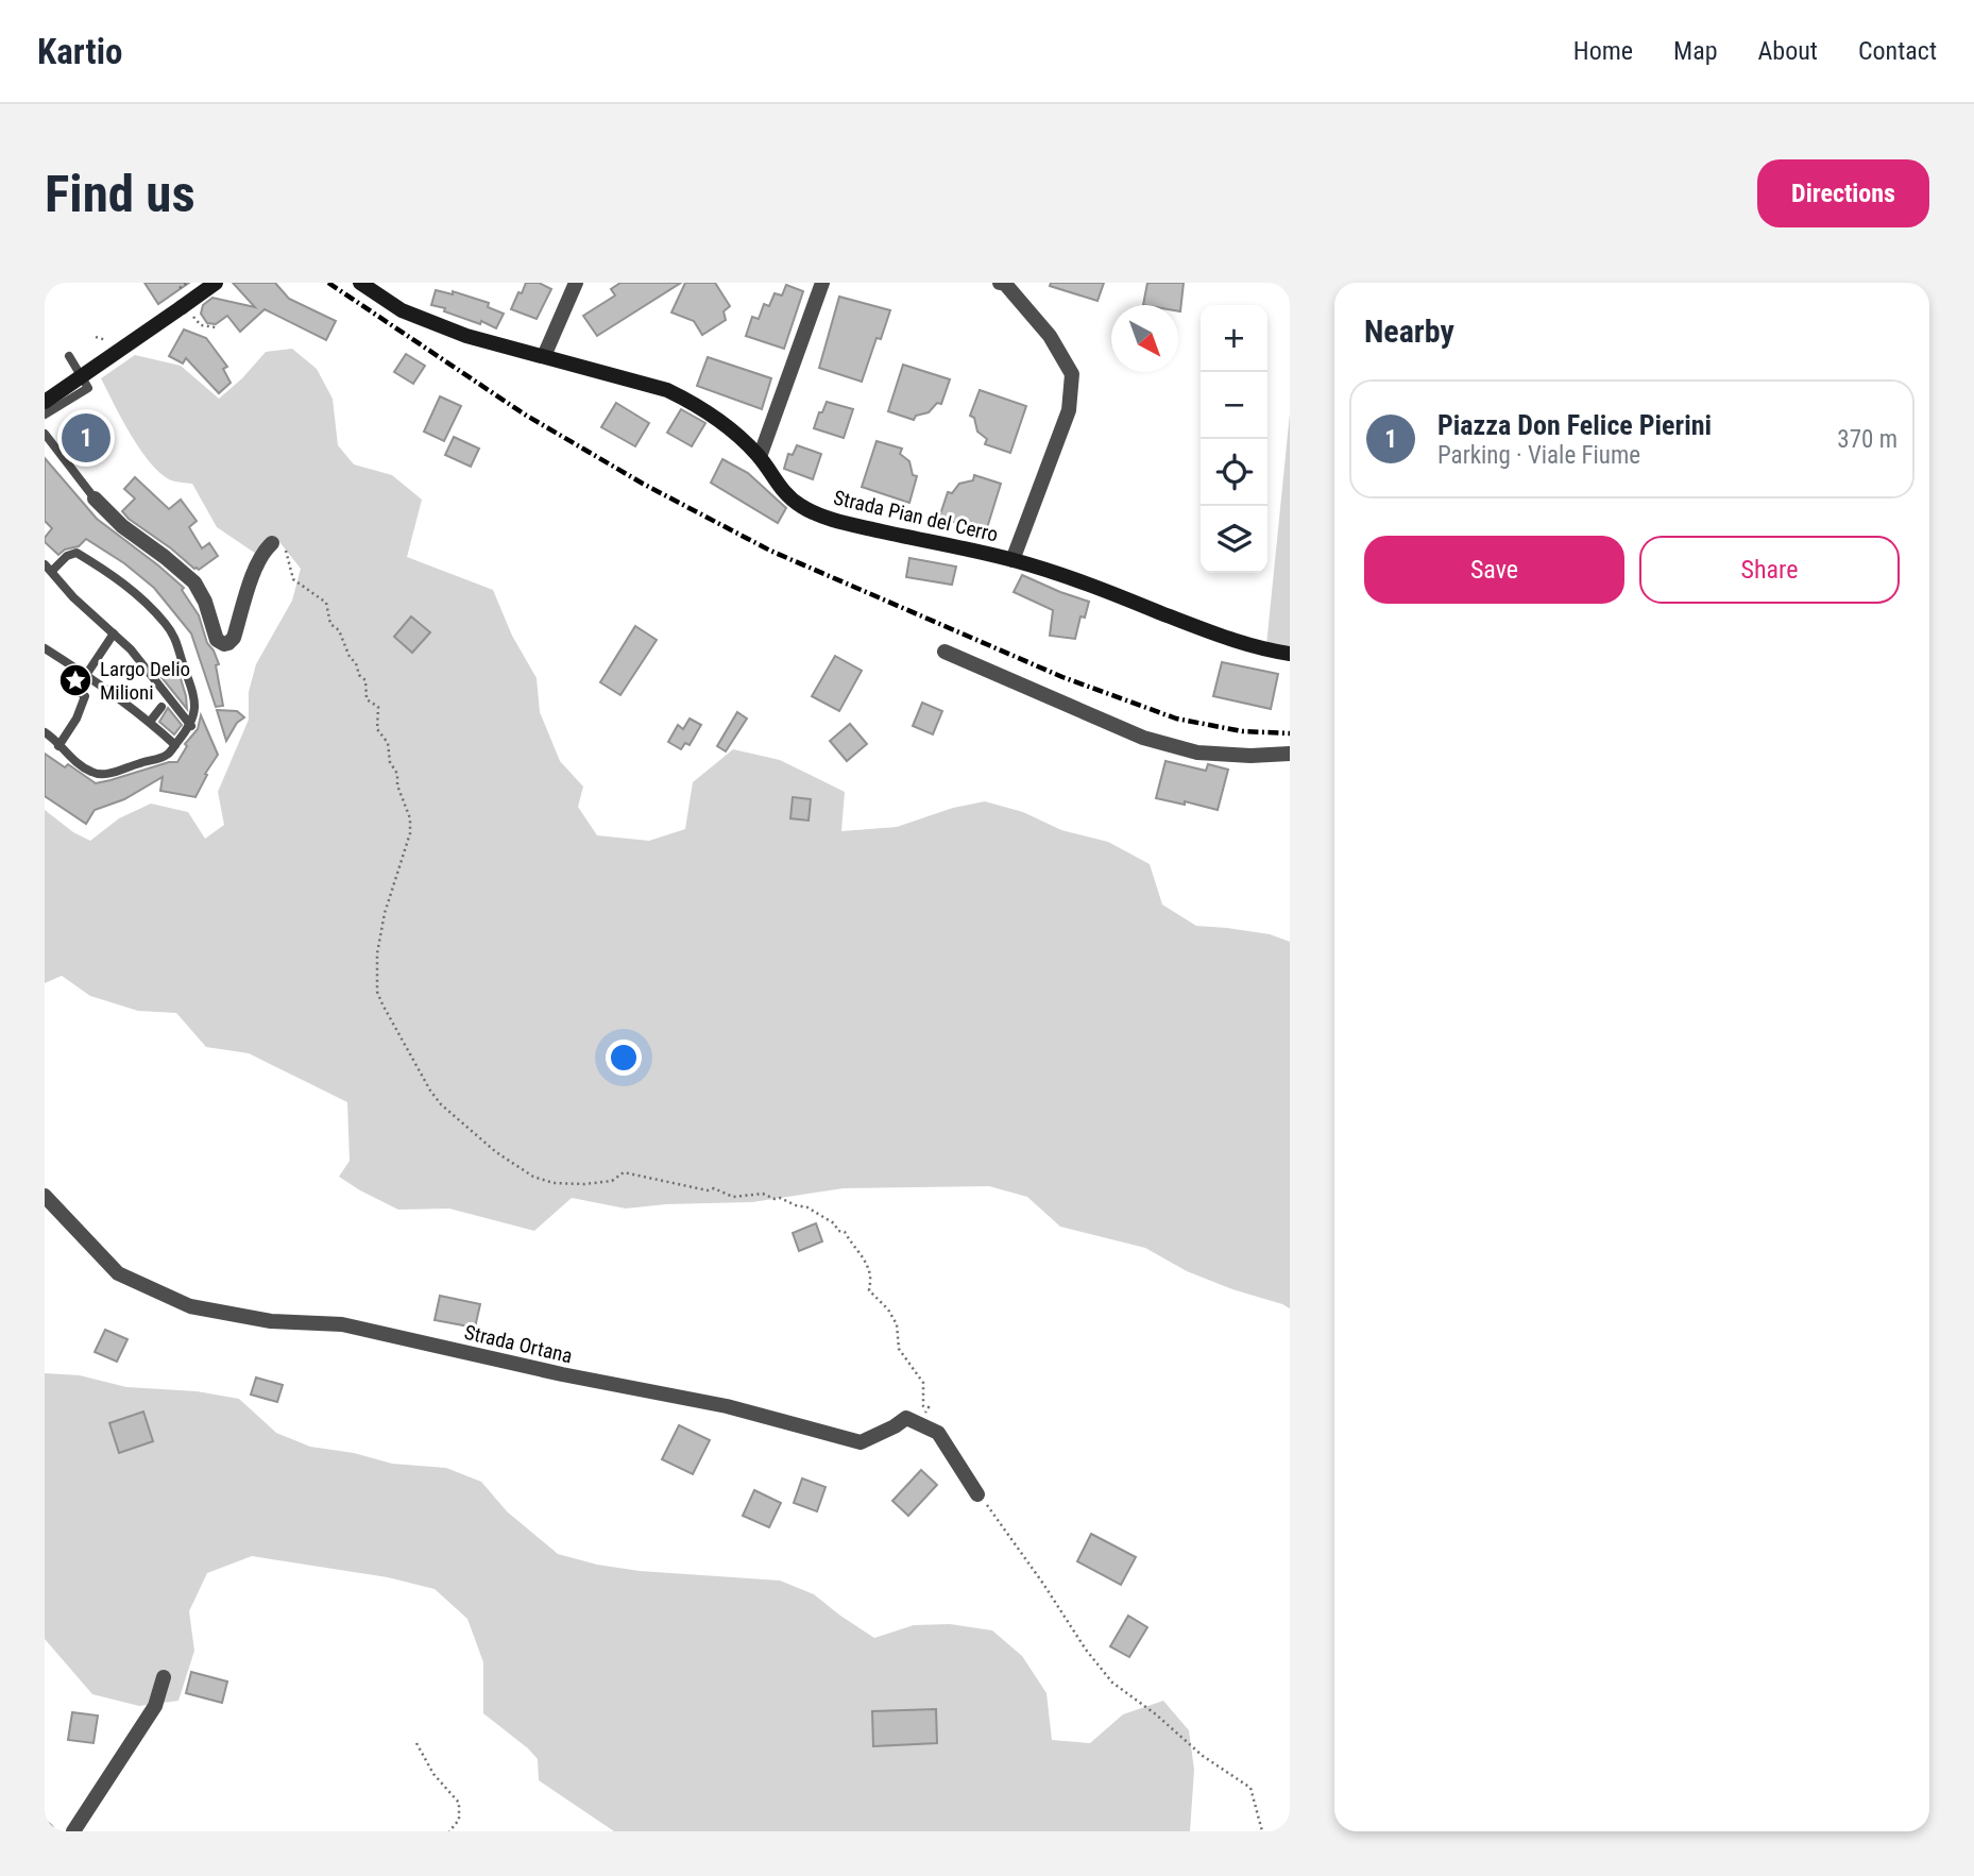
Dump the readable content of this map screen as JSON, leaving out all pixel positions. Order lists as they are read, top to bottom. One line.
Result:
{"streets":{"street":["Strada Pian del Cerro","Strada Ortana"]},"places":{"place":["Largo Delio Milioni"]},"north":"bottom right","page":{"header":"Kartio","nav":["Home","Map","About","Contact"],"buttons":["Directions",["Save","Share"]],"title":"Find us","heading":"Nearby","map_buttons":["+","−"],"list":[{"mark":"1","name":"Piazza Don Felice Pierini","note":"Parking · Viale Fiume","value":"370 m"}],"pins":"1"}}
